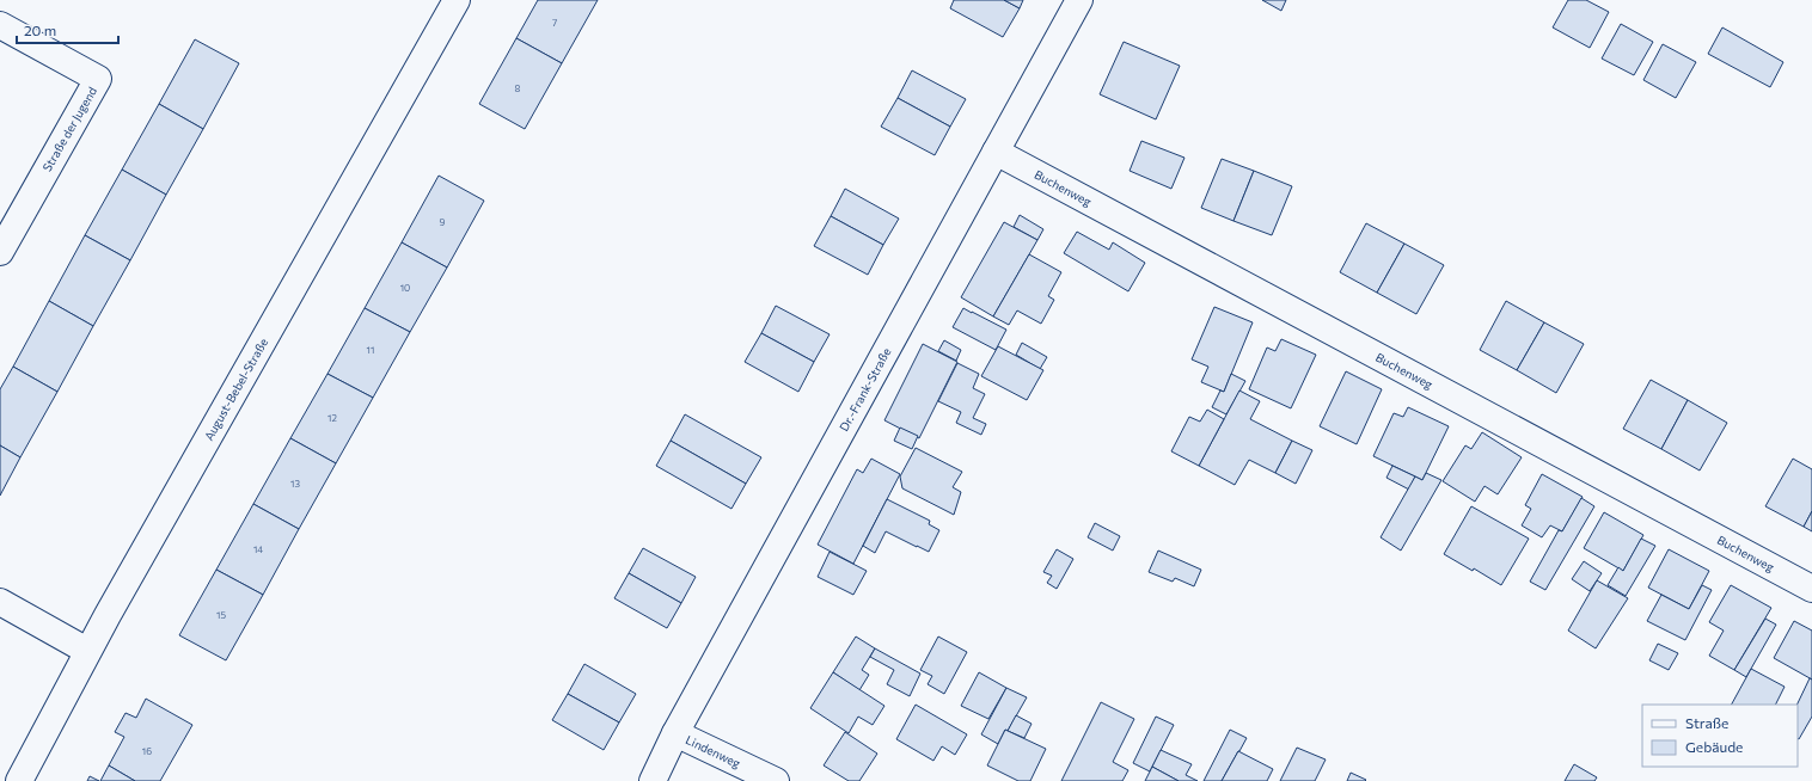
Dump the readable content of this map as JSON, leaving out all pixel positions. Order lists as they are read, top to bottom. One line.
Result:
{"streets":{"street":["Straße der Jugend","Buchenweg","August-Bebel-Straße","Dr.-Frank-Straße","Lindenweg"]},"crossings":[["Buchenweg","Dr.-Frank-Straße"],["Dr.-Frank-Straße","Lindenweg"]],"house_numbers":["7","8","9","10","11","12","13","14","15","16"],"legend":["Straße","Gebäude"],"scale_bar":"20 m"}
